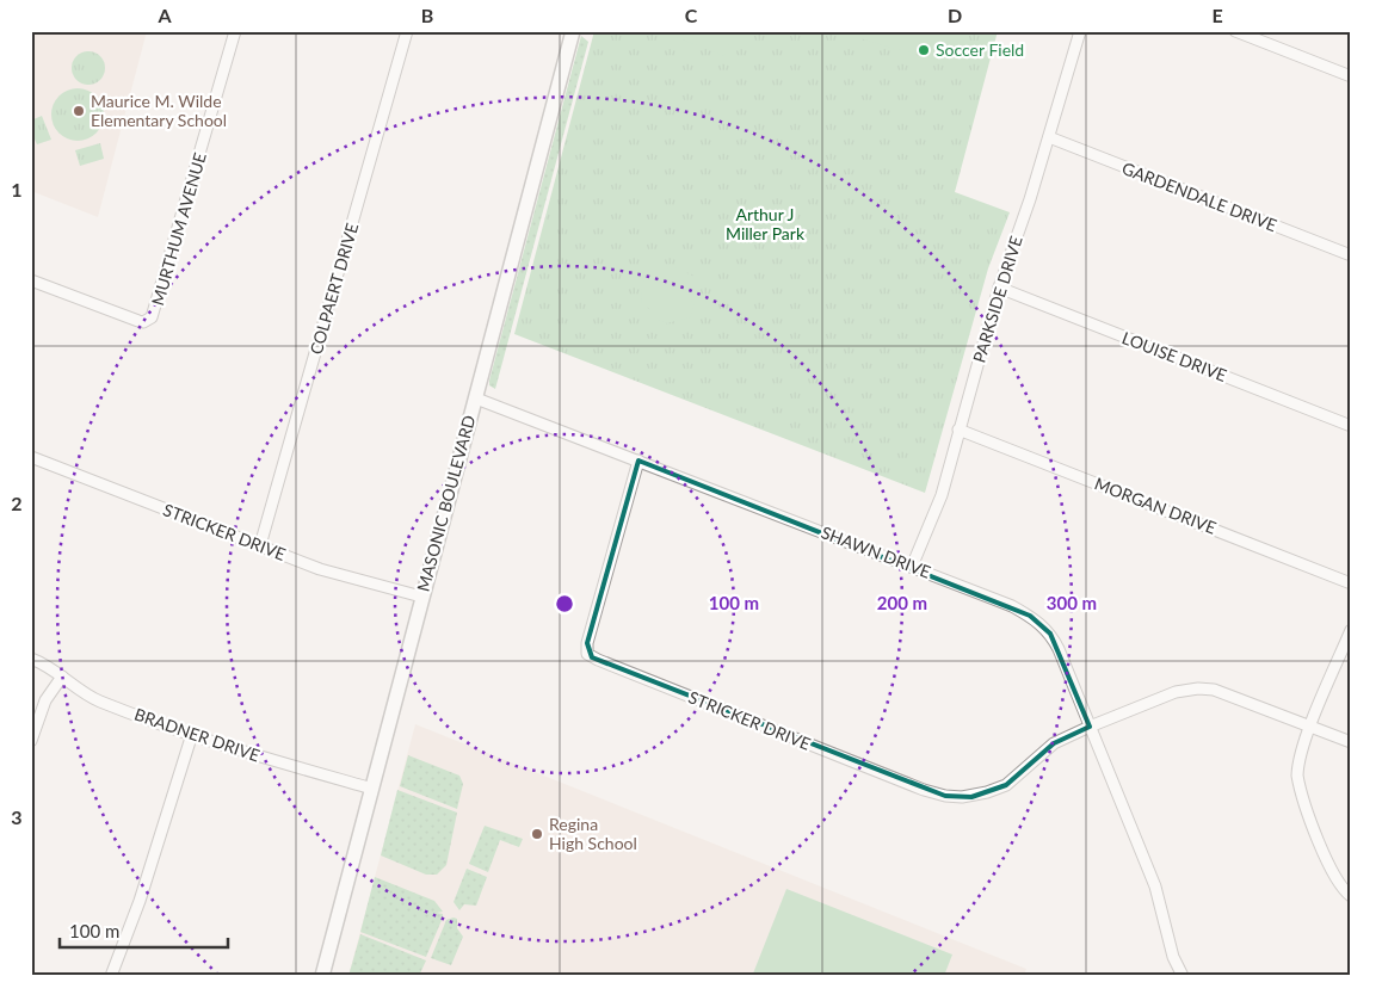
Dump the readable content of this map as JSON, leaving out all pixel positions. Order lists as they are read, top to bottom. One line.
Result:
{"streets":{"street":["GARDENDALE DRIVE","MURTHUM AVENUE","COLPAERT DRIVE","PARKSIDE DRIVE","LOUISE DRIVE","MASONIC BOULEVARD","MORGAN DRIVE","STRICKER DRIVE","SHAWN DRIVE","BRADNER DRIVE"]},"crossings":[["GARDENDALE DRIVE","PARKSIDE DRIVE"],["COLPAERT DRIVE","STRICKER DRIVE"],["PARKSIDE DRIVE","LOUISE DRIVE"],["PARKSIDE DRIVE","MORGAN DRIVE"],["PARKSIDE DRIVE","SHAWN DRIVE"],["MASONIC BOULEVARD","STRICKER DRIVE"],["MASONIC BOULEVARD","SHAWN DRIVE"],["MASONIC BOULEVARD","BRADNER DRIVE"],["STRICKER DRIVE","SHAWN DRIVE"]],"parks":["Arthur J Miller Park"],"places":["Soccer Field","Maurice M. Wilde Elementary School","Regina High School"],"scale_bar":"100 m","grid":{"columns":["A","B","C","D","E"],"rows":["1","2","3"]},"rings":["100 m","200 m","300 m"]}
